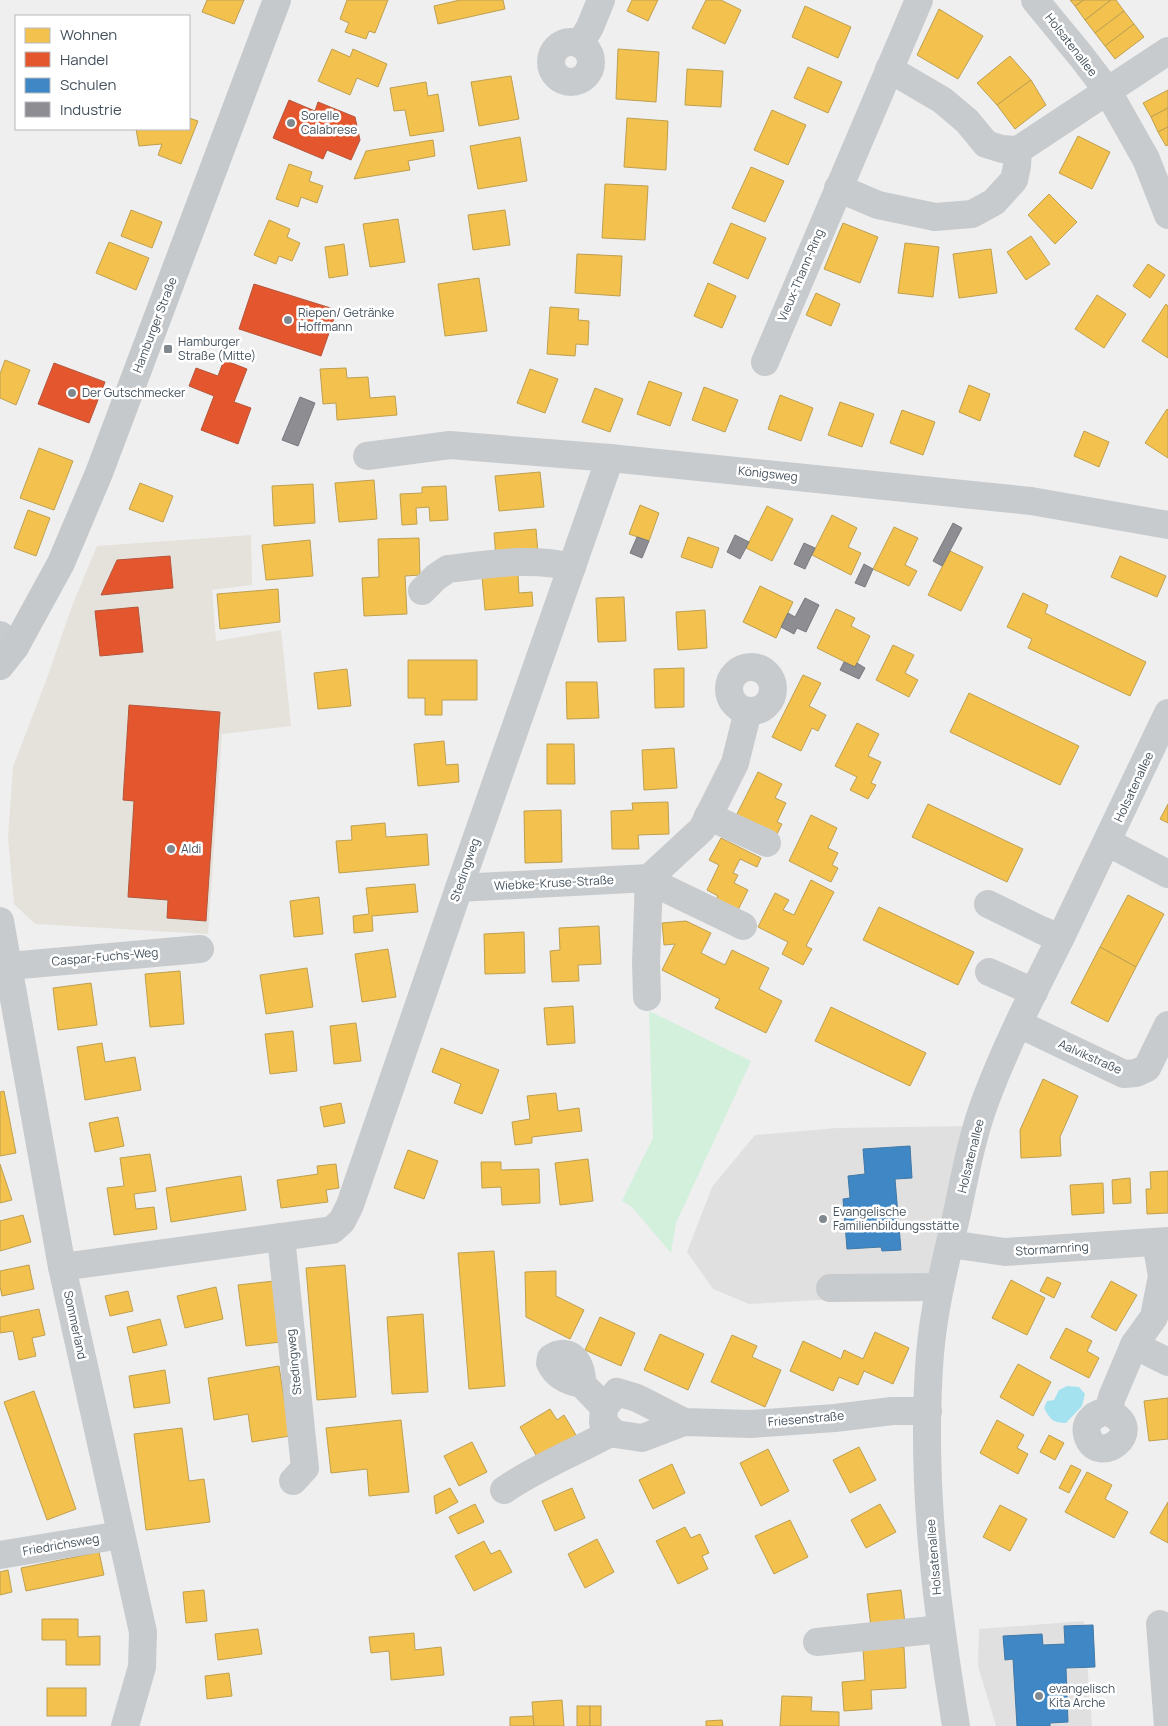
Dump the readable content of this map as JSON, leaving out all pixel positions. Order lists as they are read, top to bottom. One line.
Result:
{"streets":{"main road":["Hamburger Straße"],"street":["Holsatenallee","Vieux-Thann-Ring","Königsweg","Stedingweg","Wiebke-Kruse-Straße","Caspar-Fuchs-Weg","Aalvikstraße","Stormarnring","Sommerland","Friesenstraße","Friedrichsweg"]},"crossings":[["Holsatenallee","Aalvikstraße"],["Holsatenallee","Stormarnring"],["Holsatenallee","Friesenstraße"],["Königsweg","Stedingweg"],["Stedingweg","Wiebke-Kruse-Straße"],["Stedingweg","Sommerland"],["Caspar-Fuchs-Weg","Sommerland"],["Sommerland","Friedrichsweg"]],"places":{"other":["Sorelle Calabrese","Riepen/ Getränke Hoffmann","Der Gutschmecker","Aldi","Evangelische Familienbildungsstätte","evangelisch Kita Arche"],"transit":["Hamburger Straße (Mitte)"]},"legend":["Wohnen","Handel","Schulen","Industrie"]}
